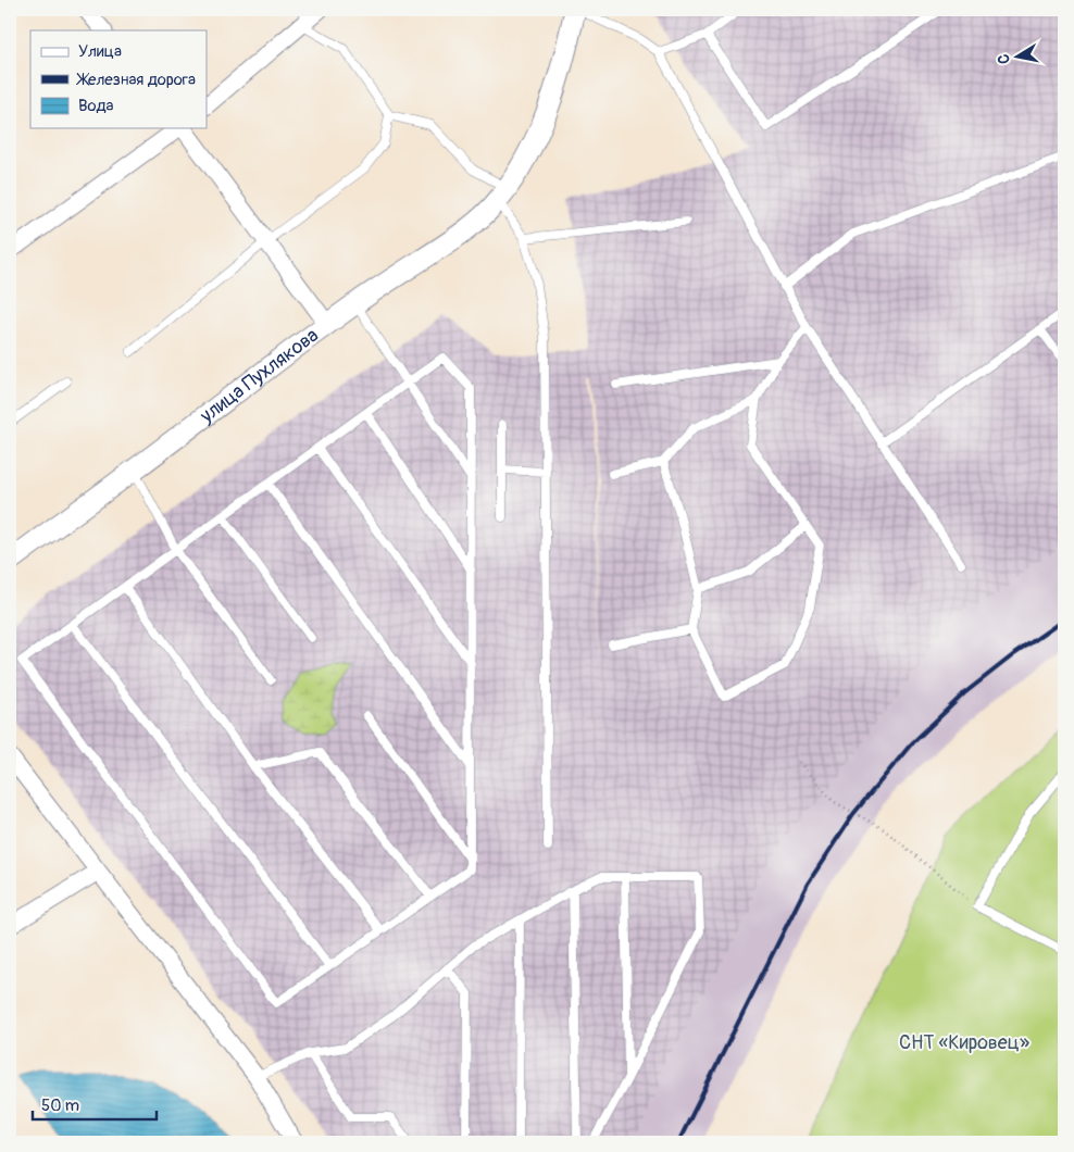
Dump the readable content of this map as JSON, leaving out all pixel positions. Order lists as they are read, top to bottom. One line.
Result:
{"streets":{"street":["улица Пухлякова"]},"parks":["СНТ «Кировец»"],"legend":["Улица","Железная дорога","Вода"],"scale_bar":"50 m","north":"left"}
